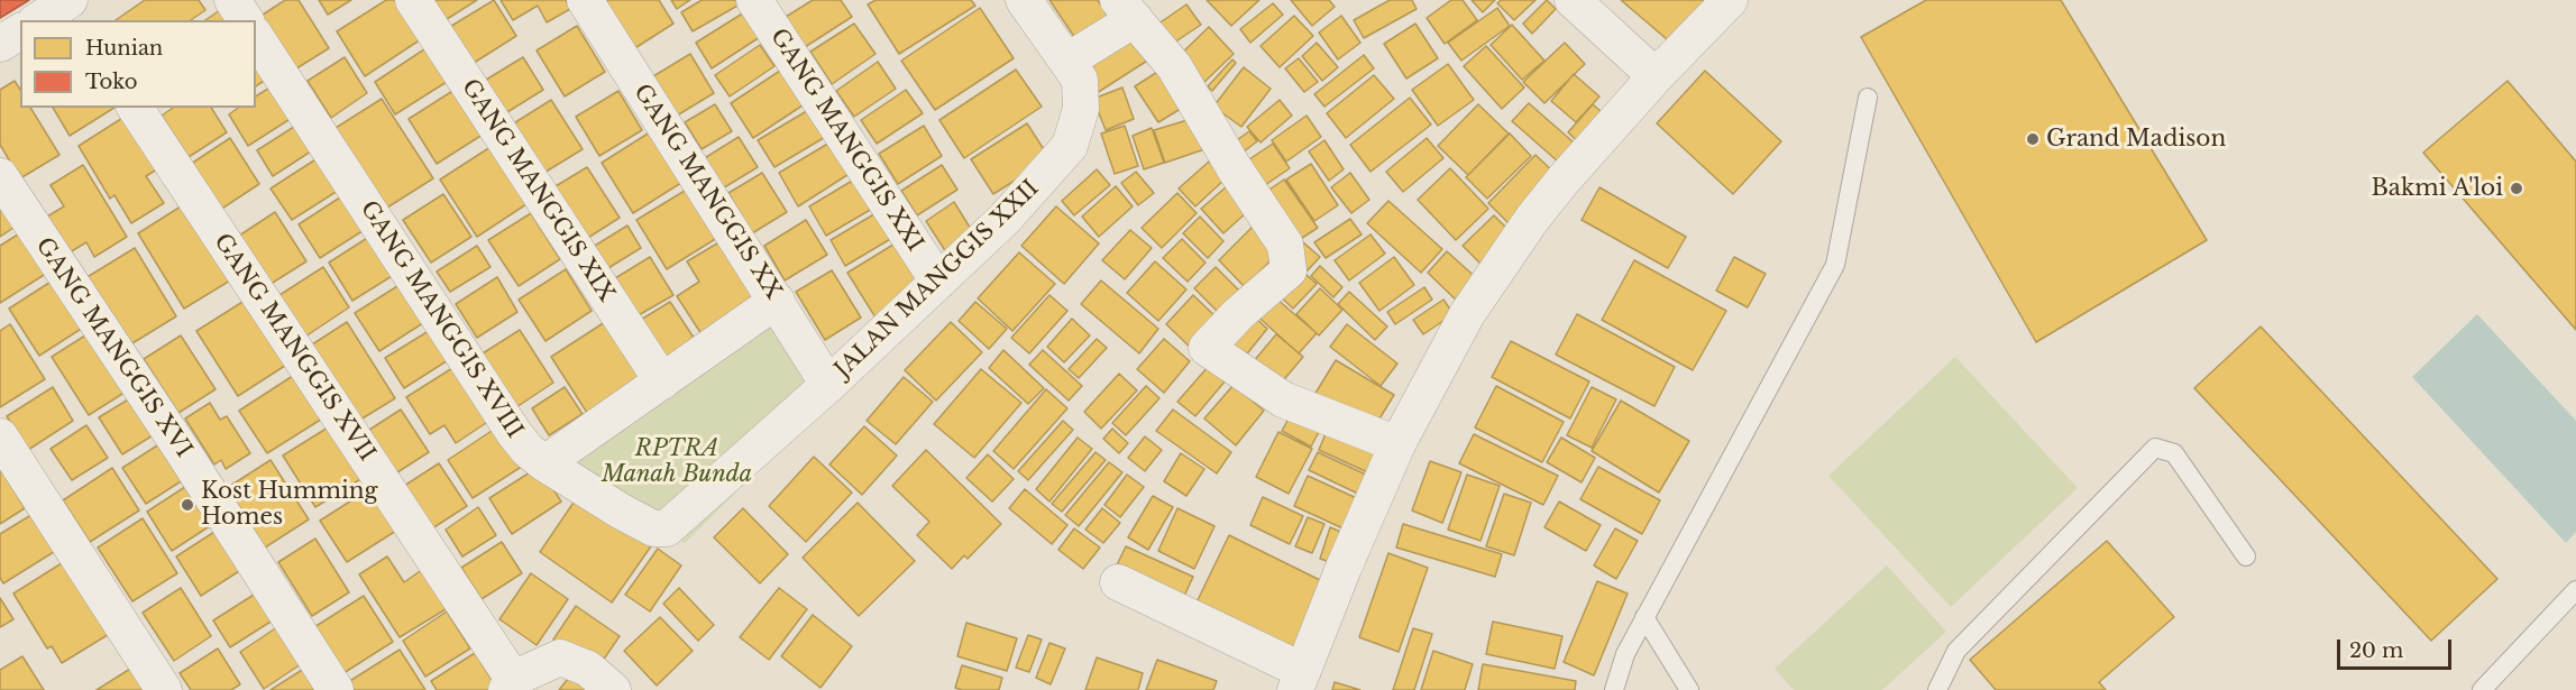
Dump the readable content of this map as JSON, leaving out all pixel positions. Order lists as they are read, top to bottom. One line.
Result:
{"streets":{"street":["GANG MANGGIS XXI","GANG MANGGIS XIX","GANG MANGGIS XX","JALAN MANGGIS XXII","GANG MANGGIS XVIII","GANG MANGGIS XVI","GANG MANGGIS XVII"]},"crossings":[["GANG MANGGIS XXI","JALAN MANGGIS XXII"],["GANG MANGGIS XX","JALAN MANGGIS XXII"],["GANG MANGGIS XX","GANG MANGGIS XVIII"],["JALAN MANGGIS XXII","GANG MANGGIS XVIII"]],"parks":["RPTRA Manah Bunda"],"places":["Grand Madison","Bakmi A'loi","Kost Humming Homes"],"legend":["Hunian","Toko"],"scale_bar":"20 m"}
